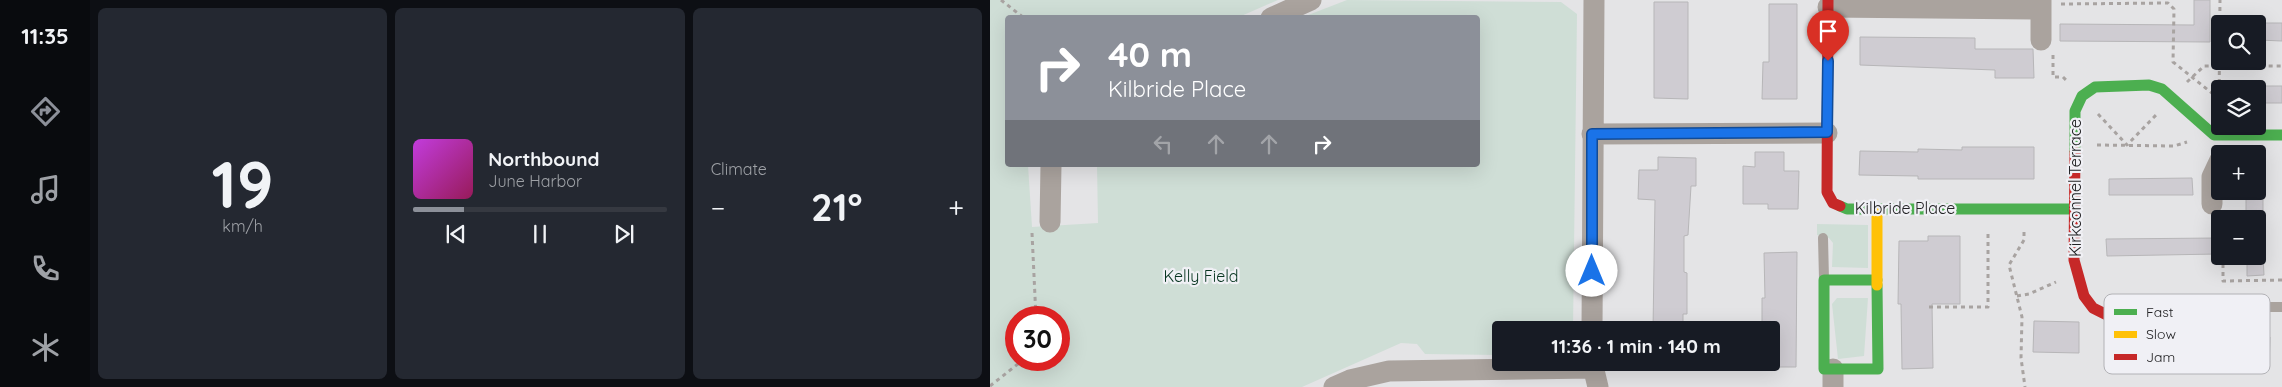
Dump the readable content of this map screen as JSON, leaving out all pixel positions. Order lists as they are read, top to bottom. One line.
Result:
{"streets":{"street":["Kirkconnel Terrace","Kilbride Place"]},"crossings":[["Kirkconnel Terrace","Kilbride Place"]],"parks":["Kelly Field"],"legend":["Fast","Slow","Jam"],"page":{"tabs":"11:35","tile":[["19","km/h"],"Climate"],"map_buttons":["+","−"],"turn":["40 m","Kilbride Place"],"song":["Northbound","June Harbor"],"heat":["−","21°","+"],"limit":"30","trip":"11:36 · 1 min · 140 m"}}
